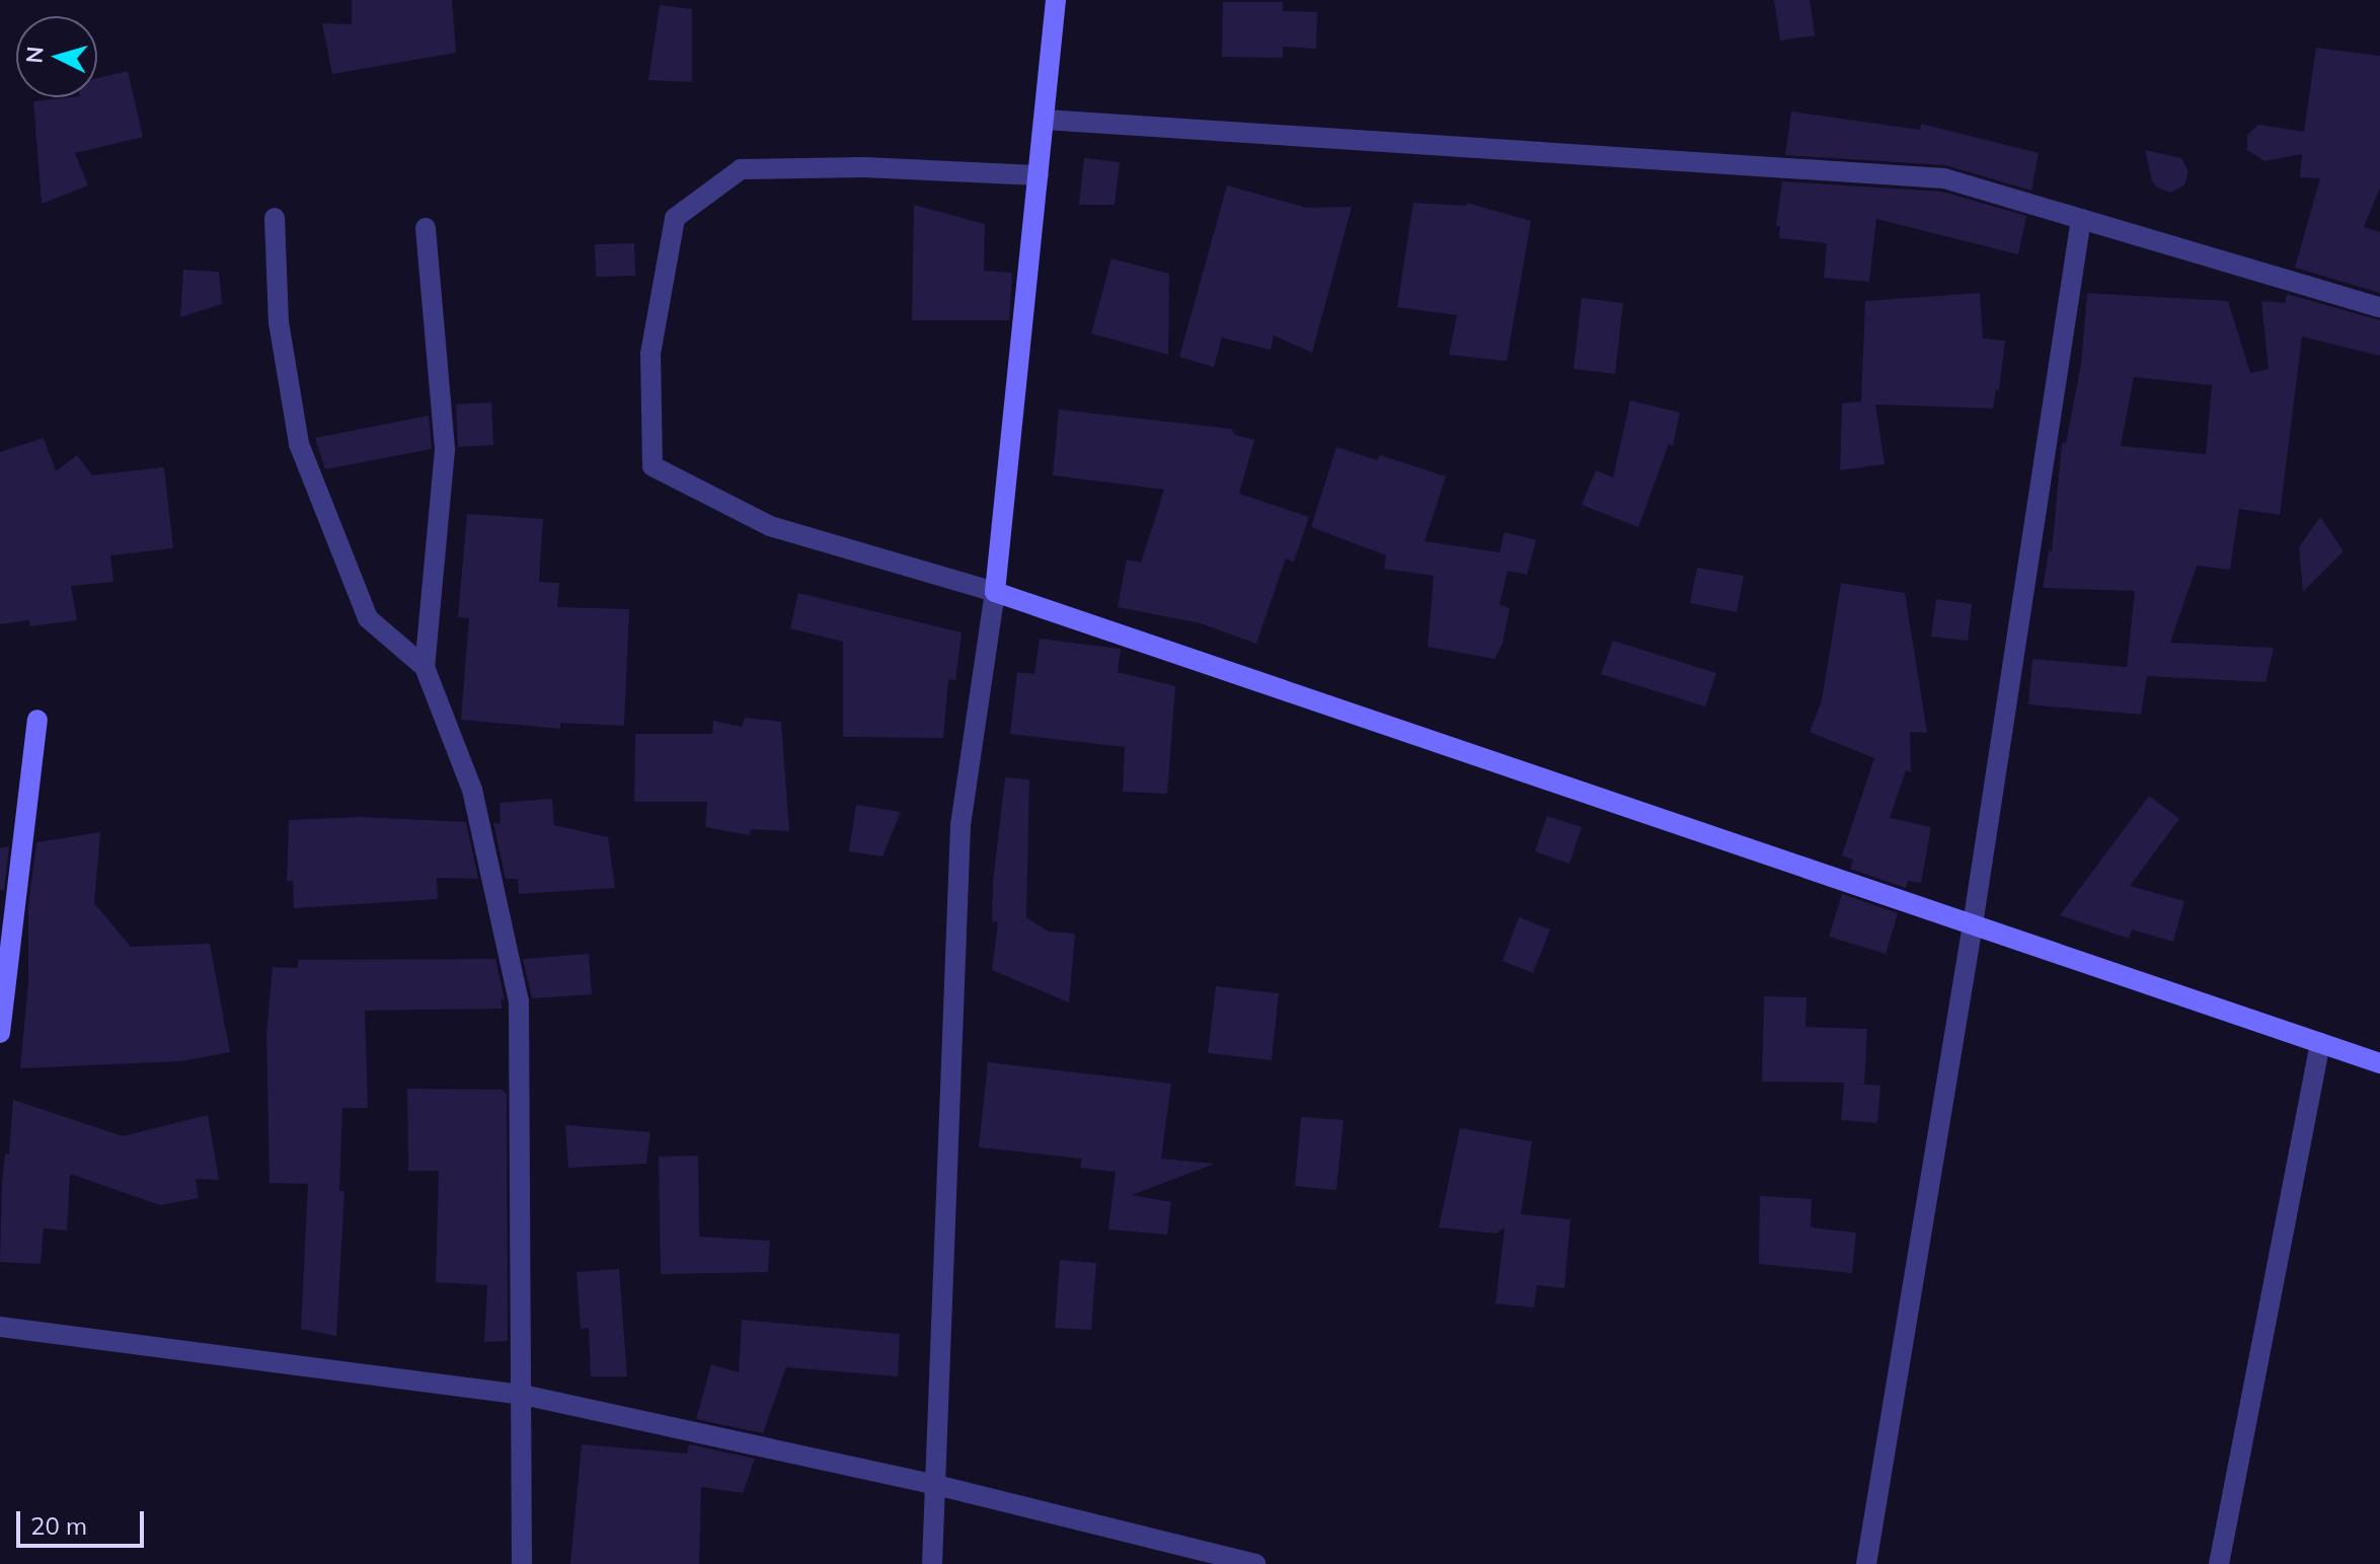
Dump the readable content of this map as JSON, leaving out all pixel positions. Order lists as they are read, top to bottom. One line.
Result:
{"scale_bar":"20 m","north":"left"}
